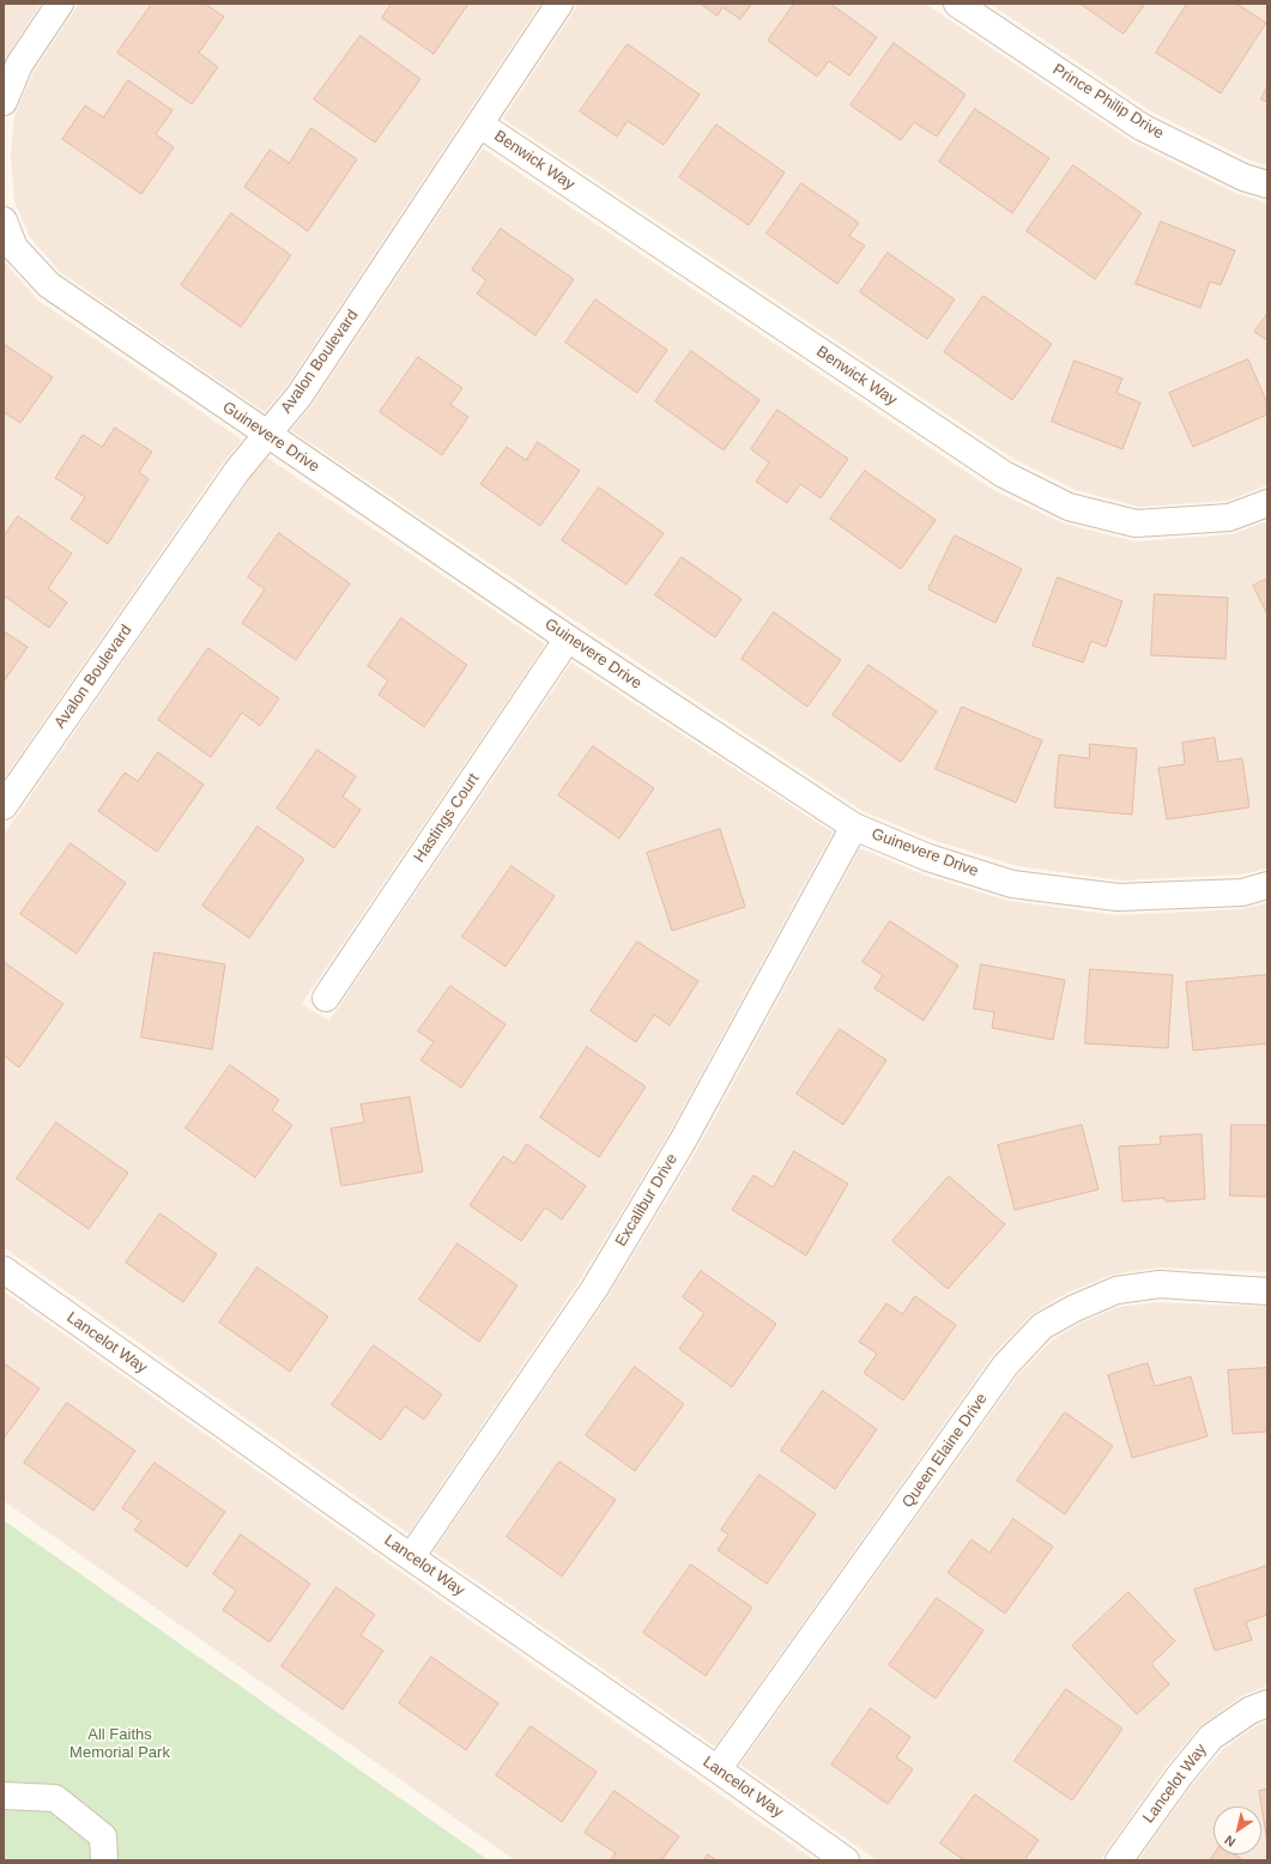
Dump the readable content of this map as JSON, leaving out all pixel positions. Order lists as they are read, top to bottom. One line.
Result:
{"streets":{"street":["Prince Philip Drive","Benwick Way","Avalon Boulevard","Guinevere Drive","Hastings Court","Excalibur Drive","Lancelot Way","Queen Elaine Drive"]},"crossings":[["Benwick Way","Avalon Boulevard"],["Avalon Boulevard","Guinevere Drive"],["Guinevere Drive","Hastings Court"],["Guinevere Drive","Excalibur Drive"],["Excalibur Drive","Lancelot Way"],["Lancelot Way","Queen Elaine Drive"]],"parks":["All Faiths Memorial Park"],"north":"bottom left"}
